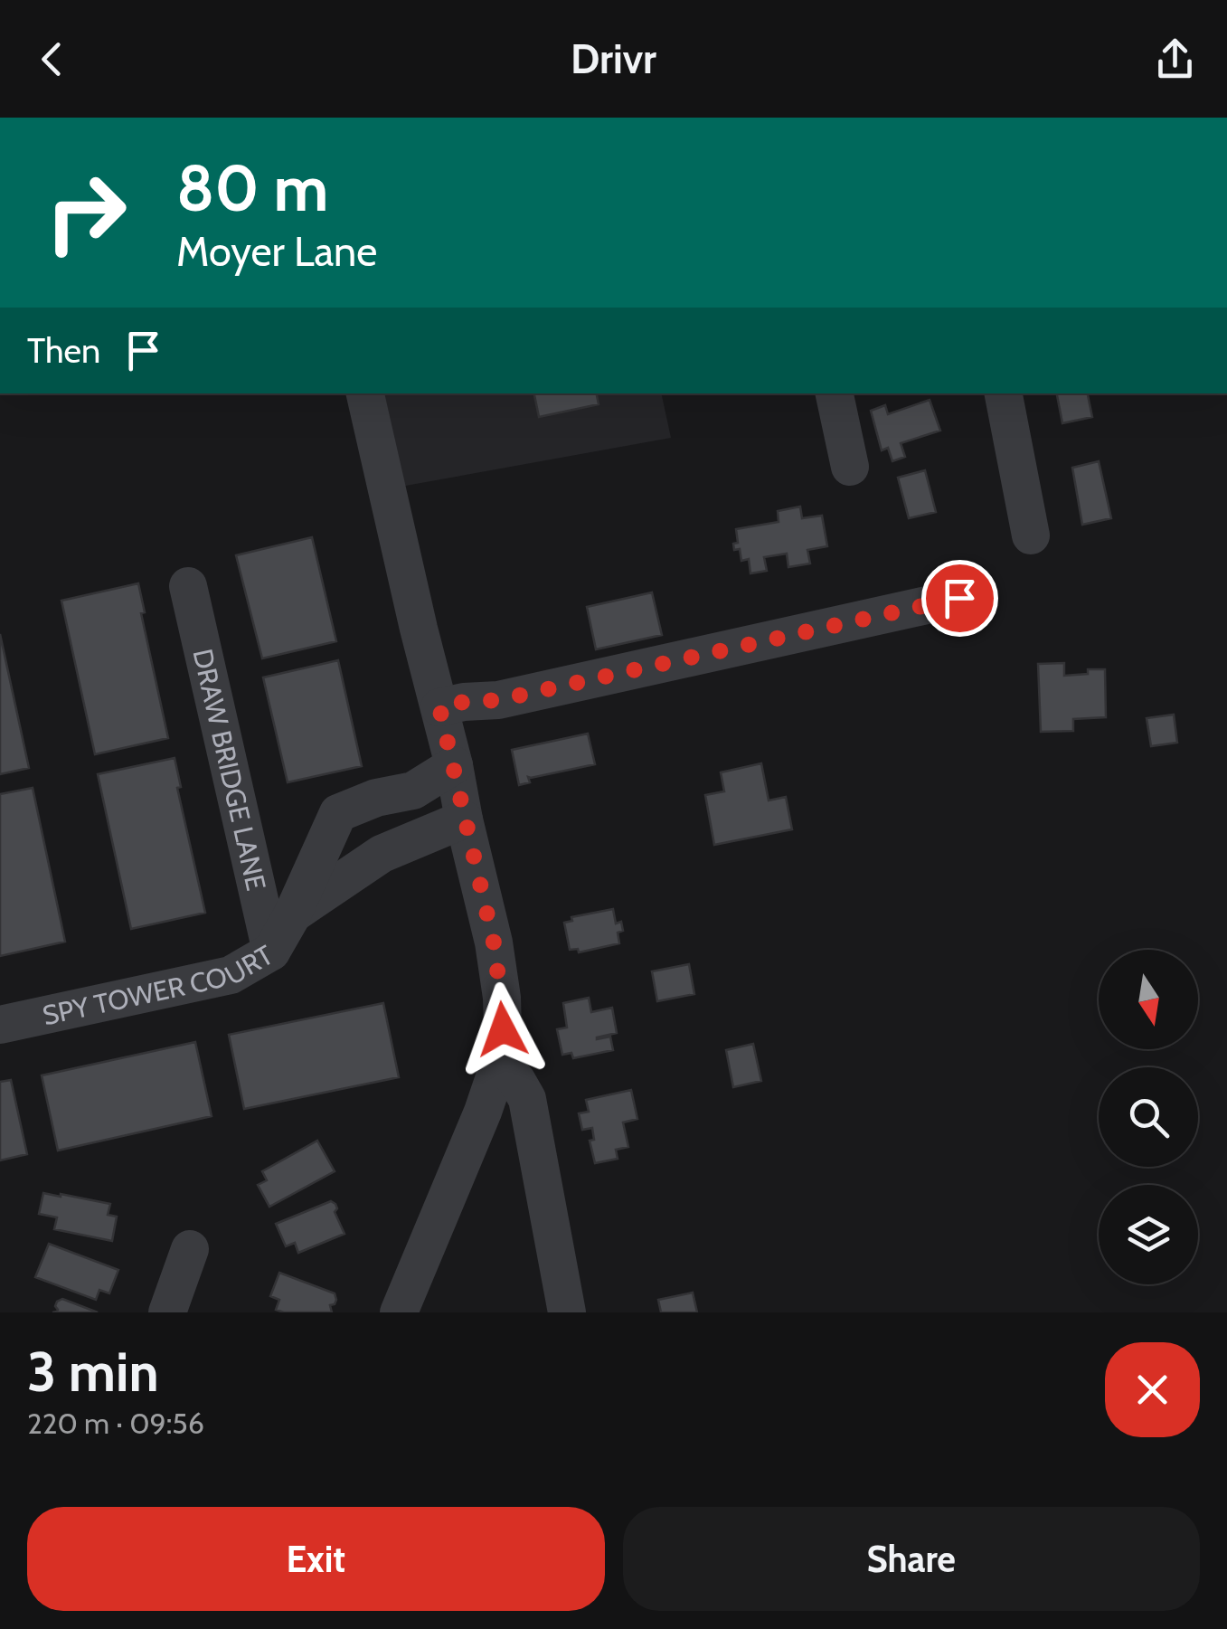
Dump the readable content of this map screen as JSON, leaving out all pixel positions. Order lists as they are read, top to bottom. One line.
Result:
{"streets":{"street":["DRAW BRIDGE LANE","SPY TOWER COURT"]},"crossings":[["DRAW BRIDGE LANE","SPY TOWER COURT"]],"north":"bottom","page":{"header":"Drivr","turn":["80 m","Moyer Lane"],"then":"Then","heading":["3 min","220 m · 09:56"],"buttons":["Exit","Share"]}}
